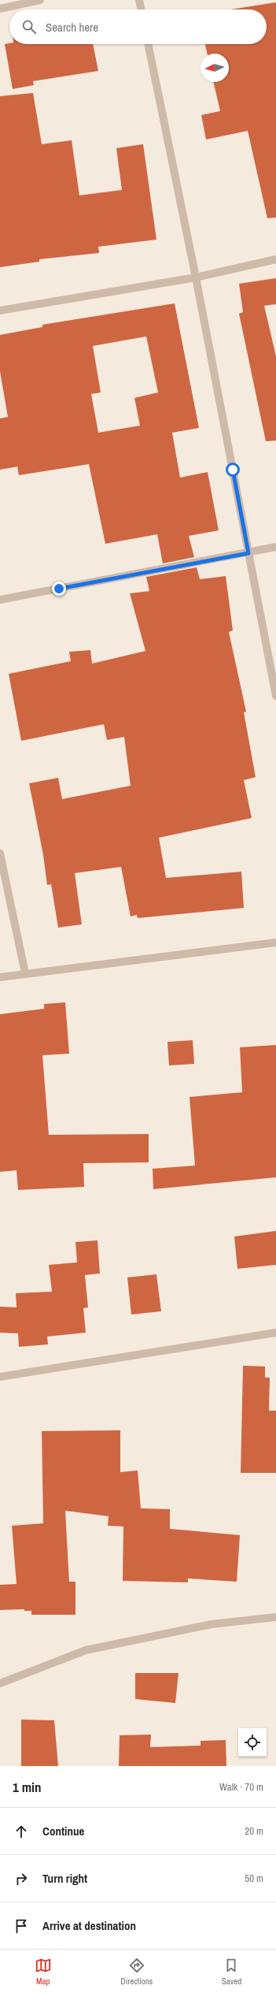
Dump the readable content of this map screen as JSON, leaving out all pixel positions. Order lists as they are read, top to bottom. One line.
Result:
{"north":"left","page":{"search":"Search here","heading":["1 min","Walk · 70 m"],"list":[["Continue","20 m"],["Turn right","50 m"],"Arrive at destination"],"nav":["Map","Directions","Saved"]}}
